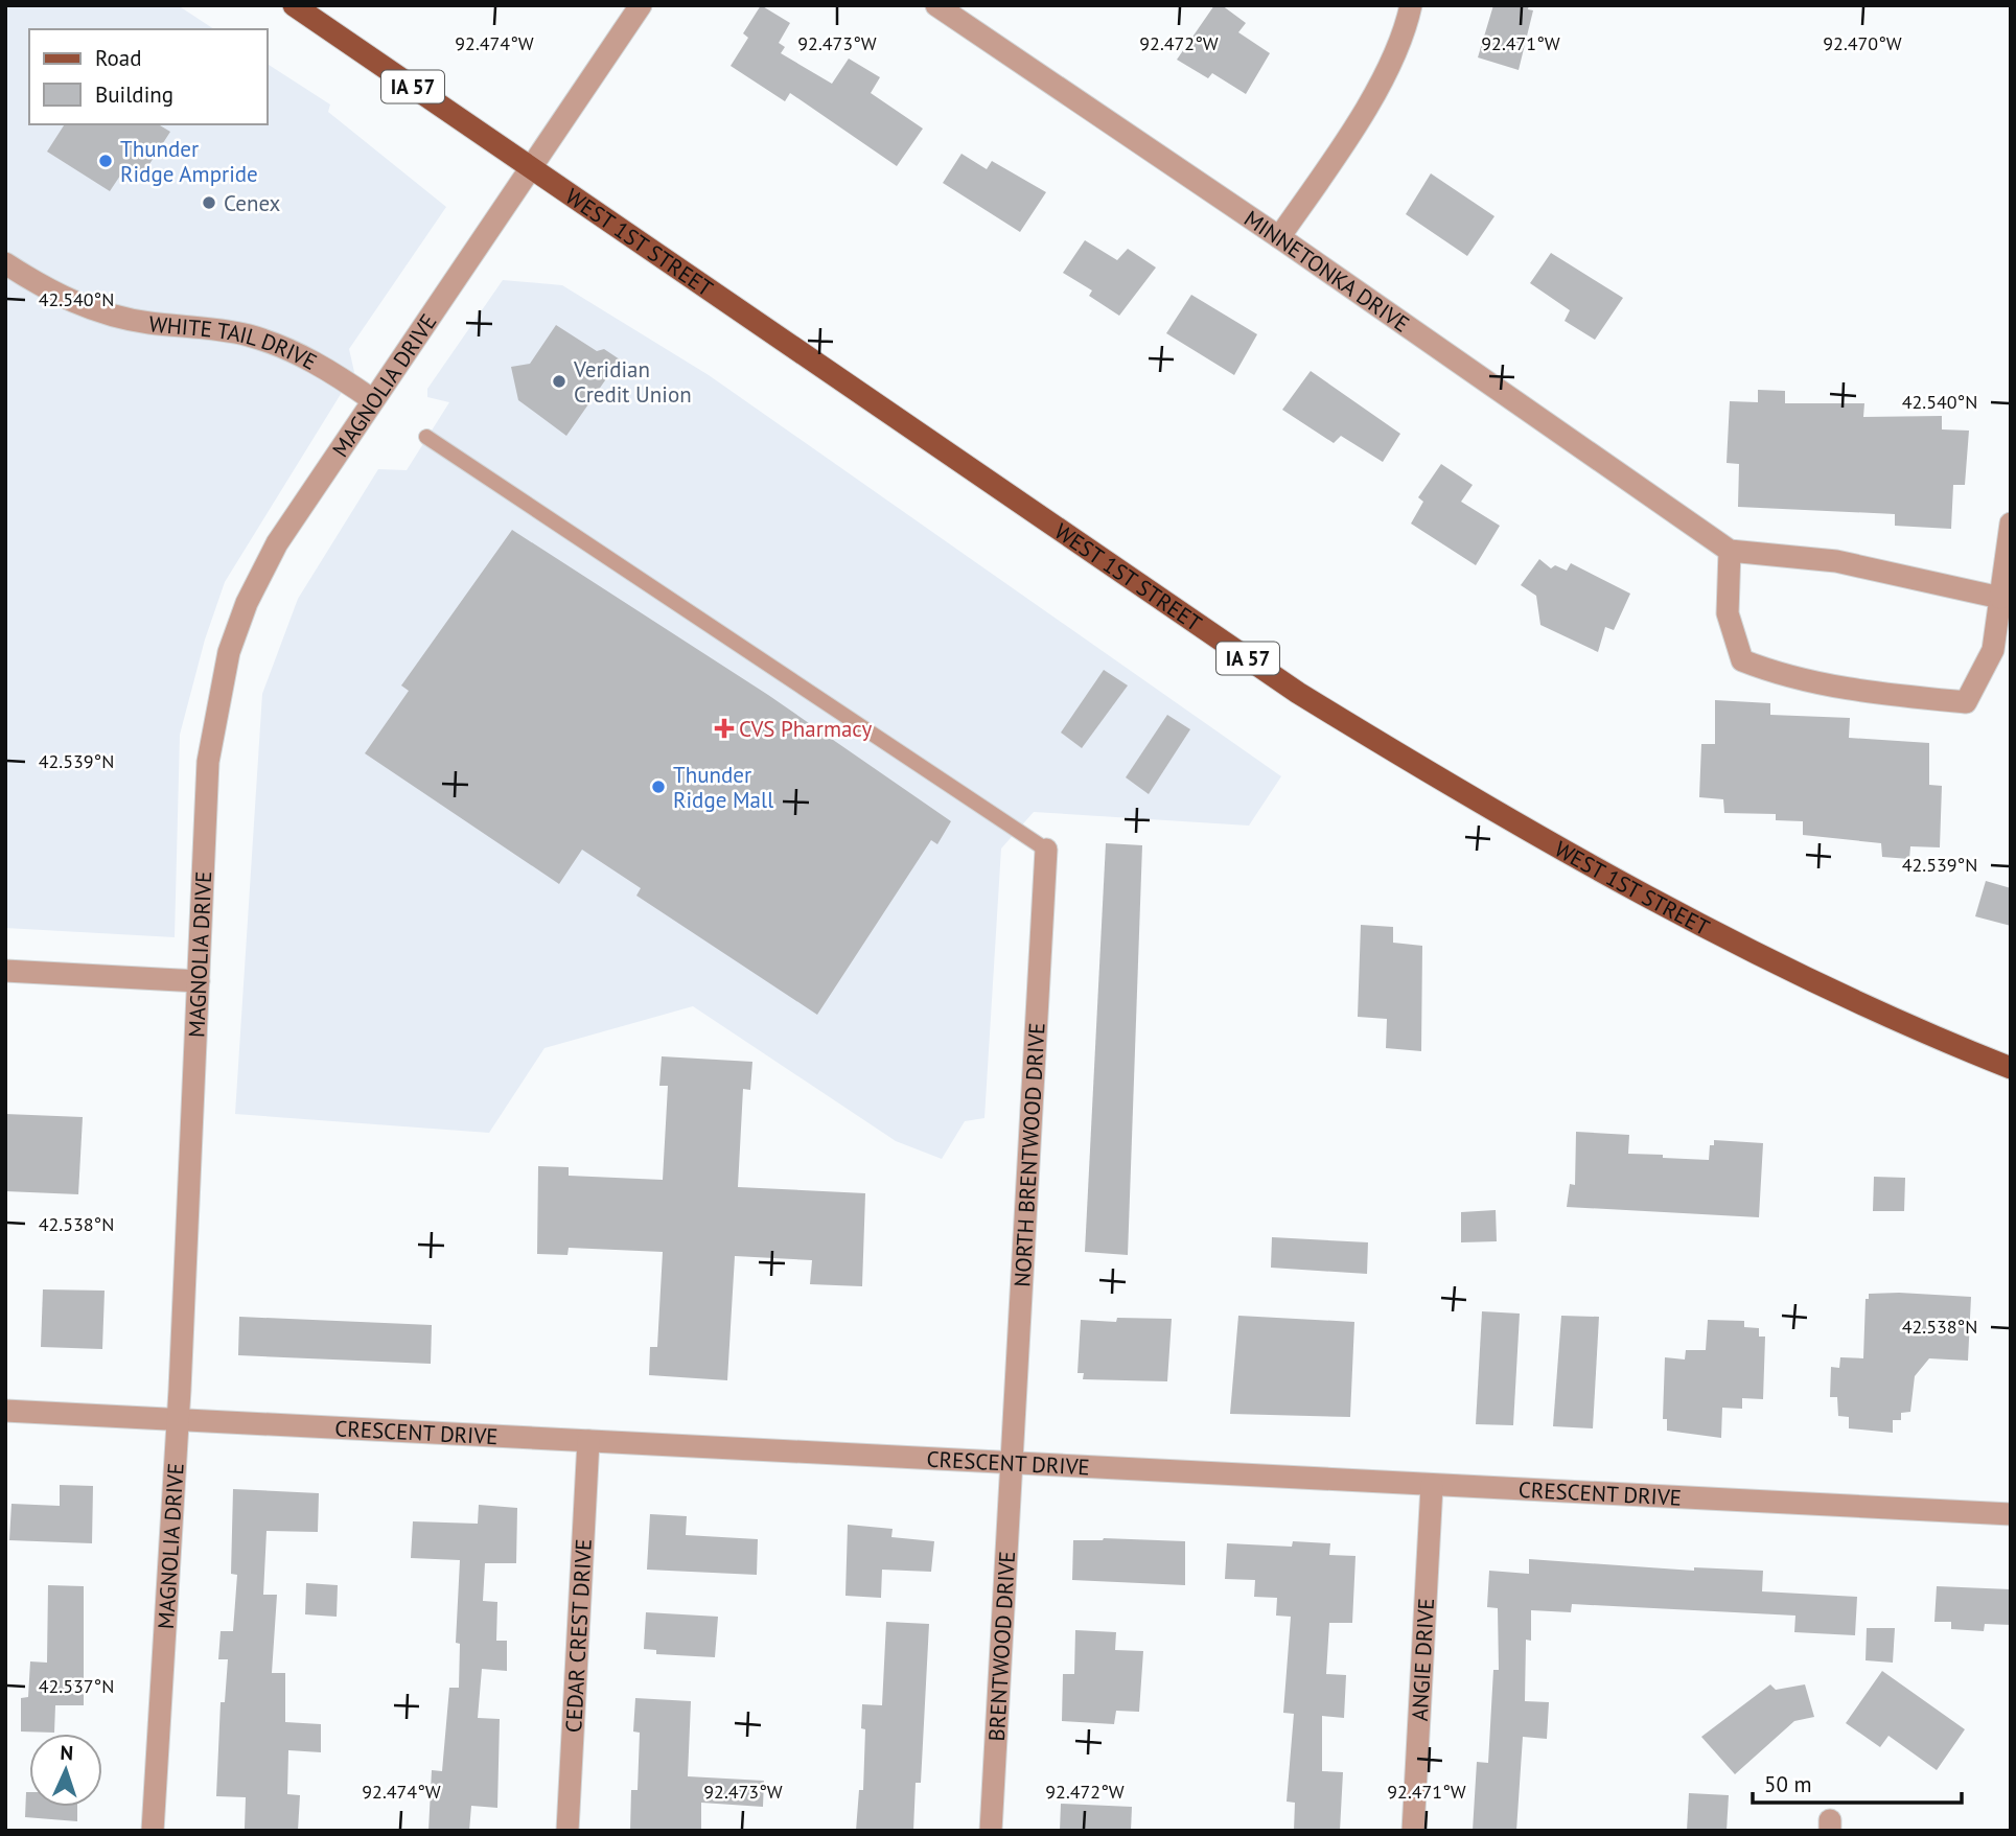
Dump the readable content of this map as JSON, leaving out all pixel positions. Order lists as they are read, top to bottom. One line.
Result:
{"streets":{"main road":["IA 57","WEST 1ST STREET"],"street":["MINNETONKA DRIVE","WHITE TAIL DRIVE","MAGNOLIA DRIVE","NORTH BRENTWOOD DRIVE","CRESCENT DRIVE","CEDAR CREST DRIVE","BRENTWOOD DRIVE","ANGIE DRIVE"]},"crossings":[["WEST 1ST STREET","MAGNOLIA DRIVE"],["WHITE TAIL DRIVE","MAGNOLIA DRIVE"],["MAGNOLIA DRIVE","CRESCENT DRIVE"],["NORTH BRENTWOOD DRIVE","CRESCENT DRIVE"],["NORTH BRENTWOOD DRIVE","BRENTWOOD DRIVE"],["CRESCENT DRIVE","CEDAR CREST DRIVE"],["CRESCENT DRIVE","BRENTWOOD DRIVE"],["CRESCENT DRIVE","ANGIE DRIVE"]],"places":{"other":["Thunder Ridge Ampride","Cenex","Veridian Credit Union","Thunder Ridge Mall"],"health":["CVS Pharmacy"]},"legend":["Road","Building"],"scale_bar":"50 m","north":"top","coordinates":["92.474°W","92.473°W","92.472°W","92.471°W","92.470°W","42.540°N","42.539°N","42.538°N","42.537°N"]}
